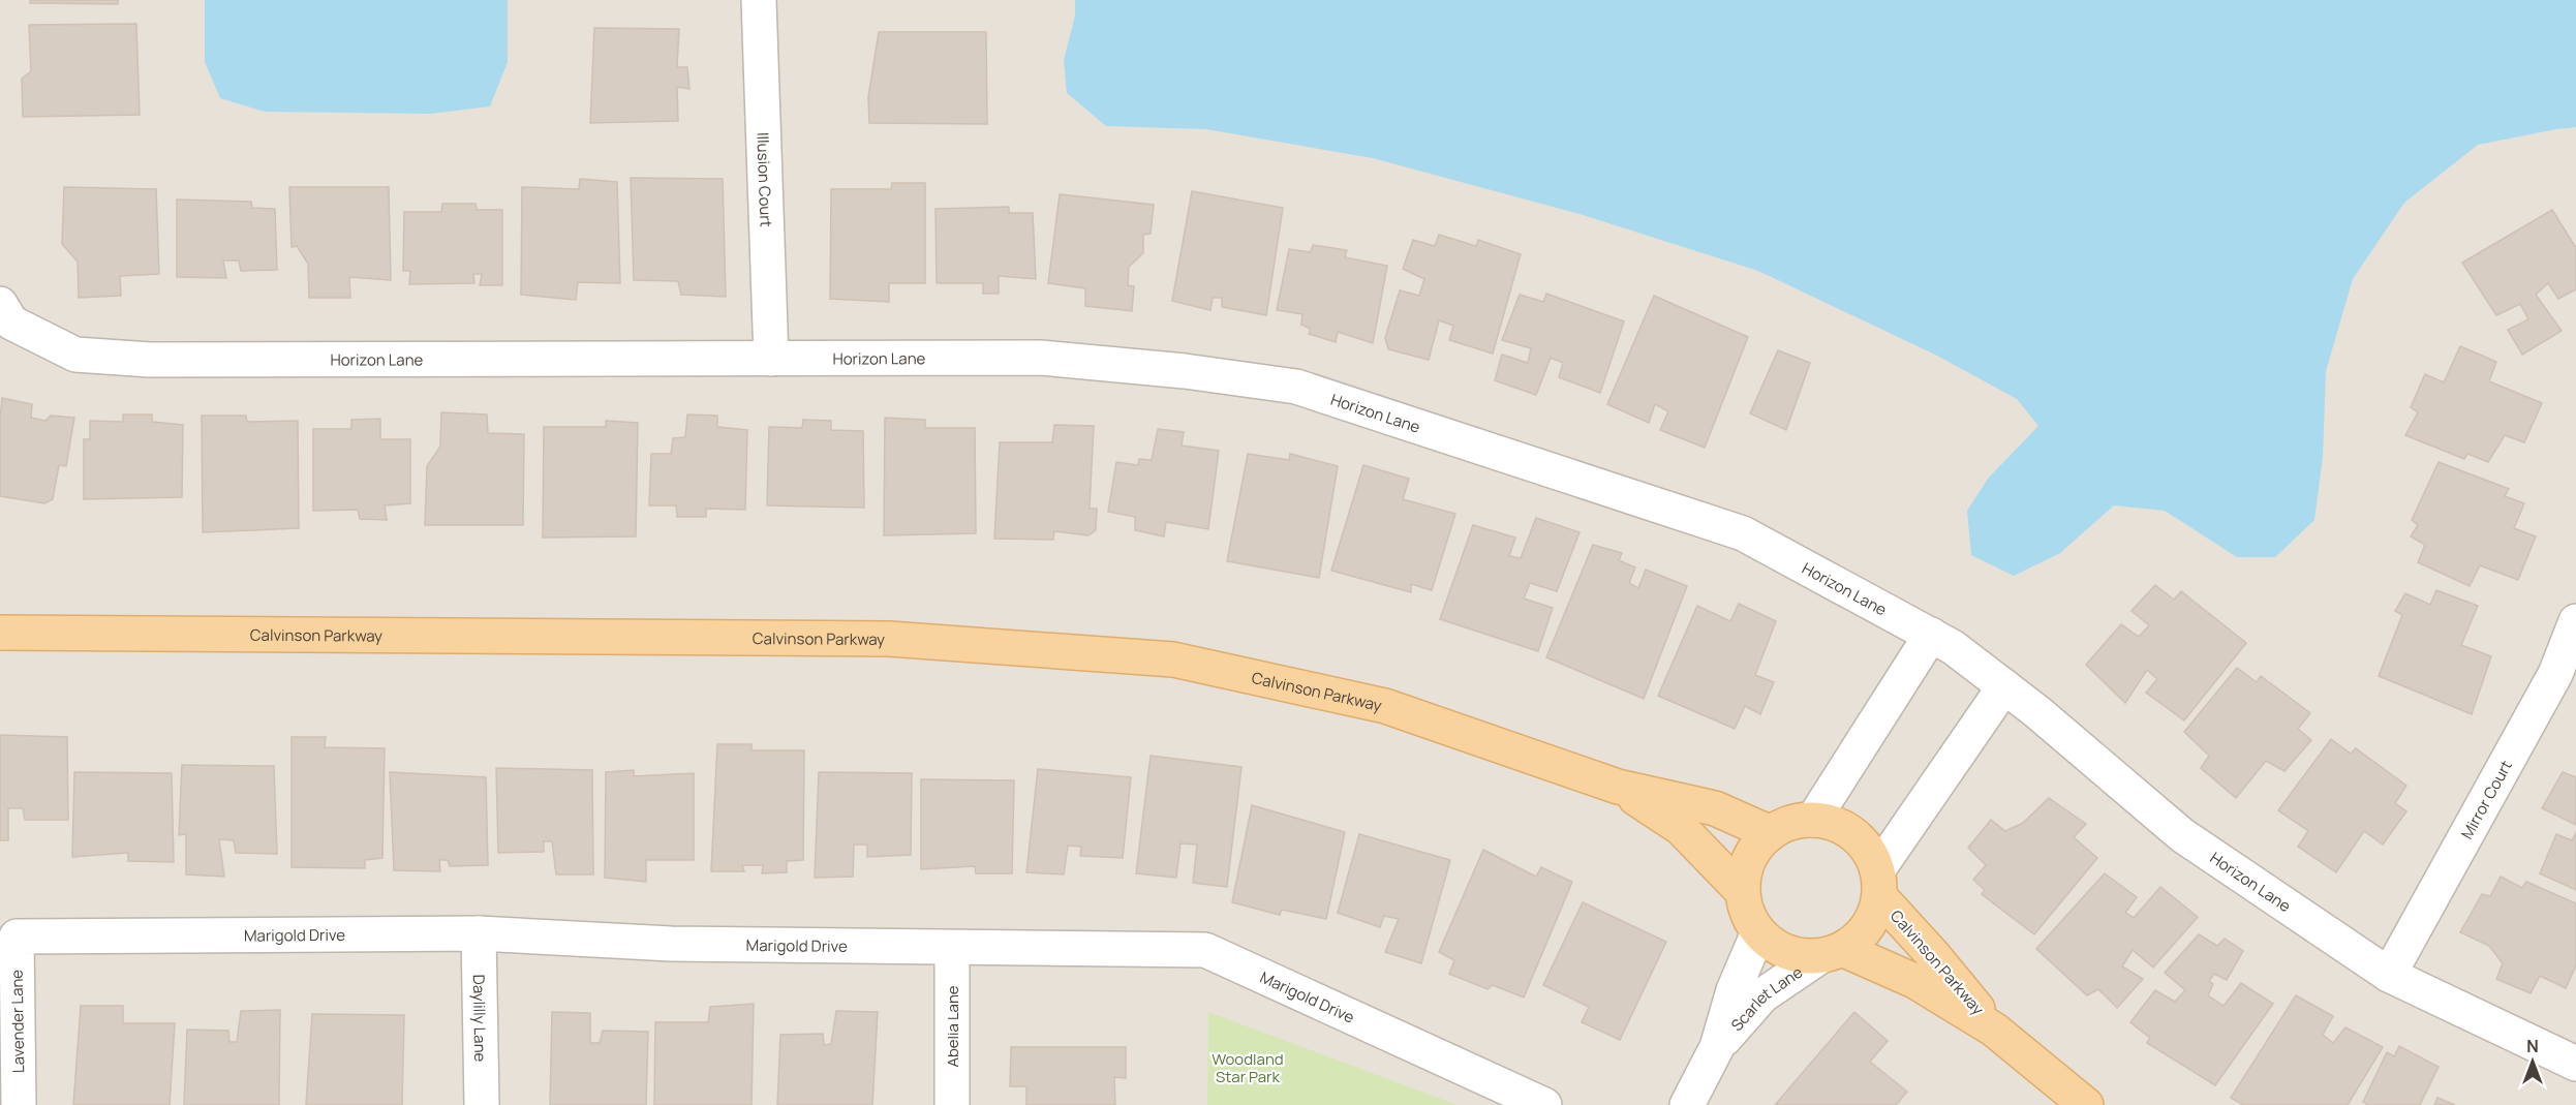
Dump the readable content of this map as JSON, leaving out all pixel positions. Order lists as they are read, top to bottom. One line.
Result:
{"streets":{"main road":["Calvinson Parkway"],"street":["Illusion Court","Horizon Lane","Mirror Court","Marigold Drive","Scarlet Lane","Daylilly Lane","Lavender Lane","Abelia Lane"]},"crossings":[["Illusion Court","Horizon Lane"],["Horizon Lane","Mirror Court"],["Calvinson Parkway","Scarlet Lane"],["Marigold Drive","Daylilly Lane"],["Marigold Drive","Lavender Lane"],["Marigold Drive","Abelia Lane"]],"parks":["Woodland Star Park"],"north":"top"}
